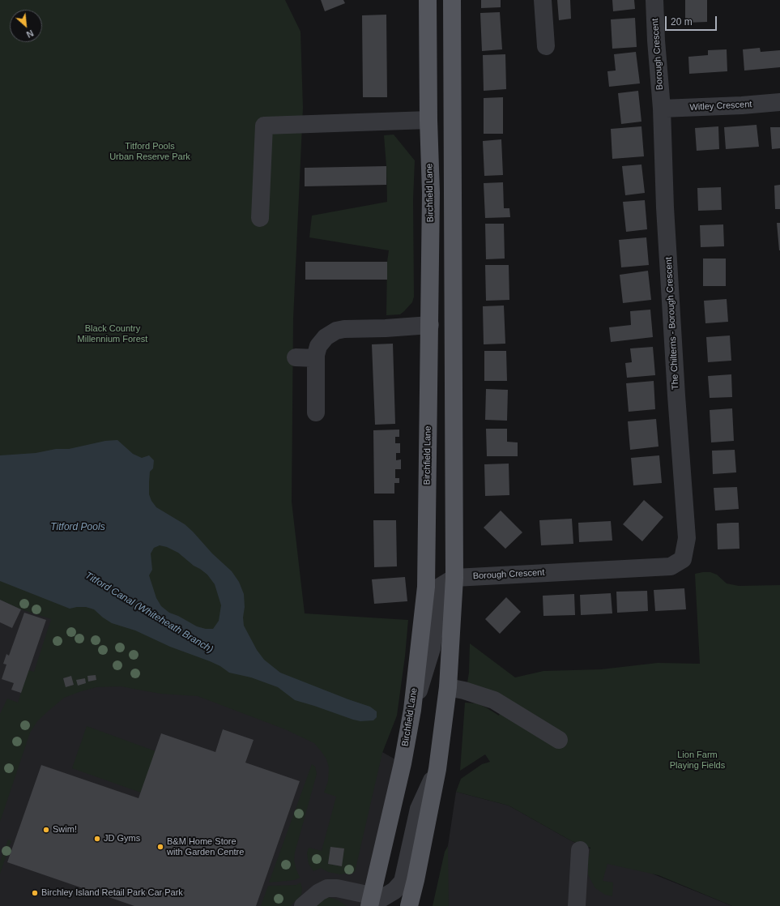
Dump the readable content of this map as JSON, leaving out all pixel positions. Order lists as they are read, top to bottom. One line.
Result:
{"streets":{"main road":["Birchfield Lane"],"street":["Borough Crescent","Witley Crescent","The Chilterns - Borough Crescent"]},"crossings":[["Borough Crescent","Witley Crescent"],["Borough Crescent","Birchfield Lane"],["Borough Crescent","The Chilterns - Borough Crescent"],["Witley Crescent","The Chilterns - Borough Crescent"]],"water":["Titford Pools","Titford Canal (Whiteheath Branch)"],"parks":["Titford Pools Urban Reserve Park","Black Country Millennium Forest","Lion Farm Playing Fields"],"places":["Swim!","JD Gyms","B&M Home Store with Garden Centre","Birchley Island Retail Park Car Park"],"scale_bar":"20 m","north":"bottom right"}
